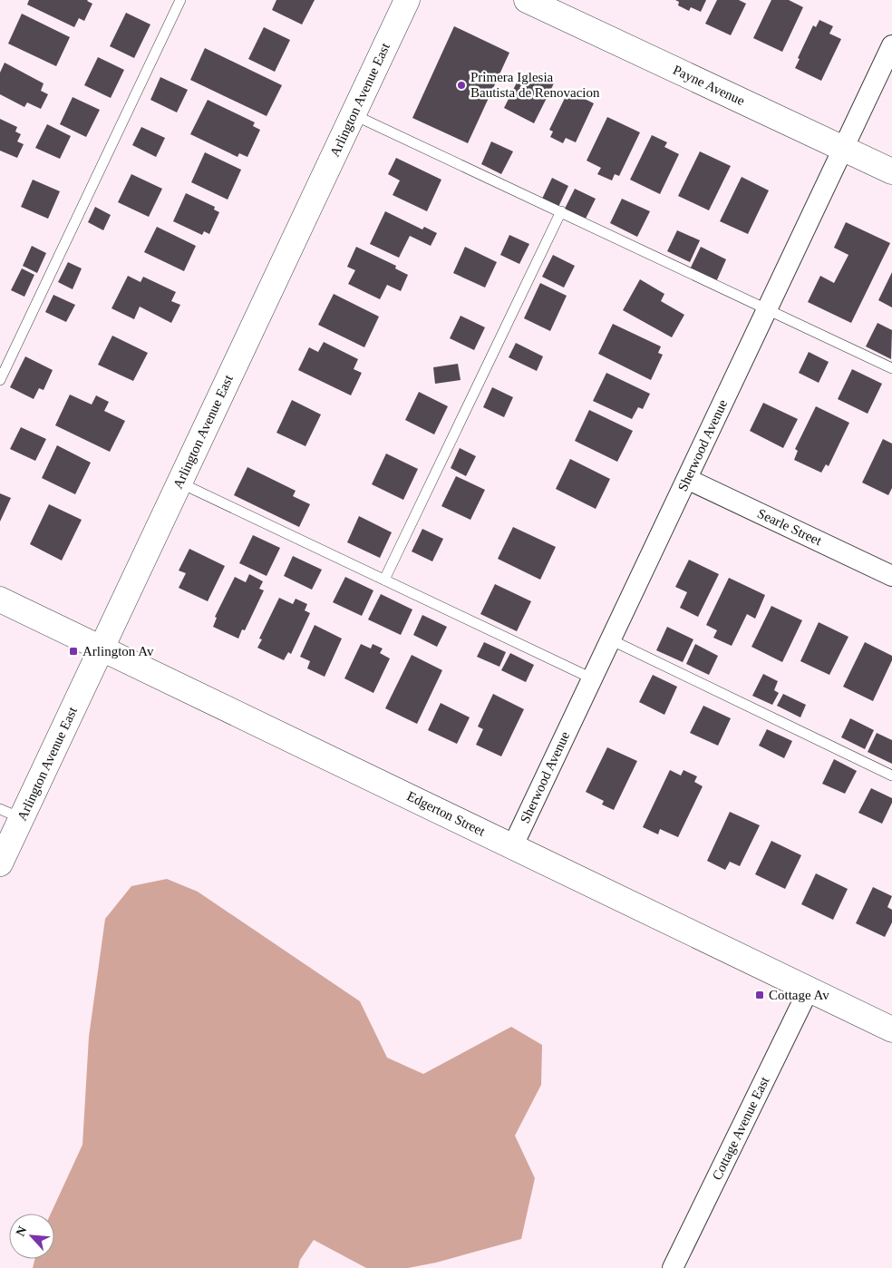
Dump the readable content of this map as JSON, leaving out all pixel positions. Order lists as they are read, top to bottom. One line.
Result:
{"streets":{"street":["Payne Avenue","Arlington Avenue East","Sherwood Avenue","Searle Street","Edgerton Street","Cottage Avenue East"]},"crossings":[["Payne Avenue","Sherwood Avenue"],["Arlington Avenue East","Edgerton Street"],["Sherwood Avenue","Searle Street"],["Sherwood Avenue","Edgerton Street"],["Edgerton Street","Cottage Avenue East"]],"places":{"other":["Primera Iglesia Bautista de Renovacion"],"transit":["Arlington Av","Cottage Av"]},"north":"top left"}
